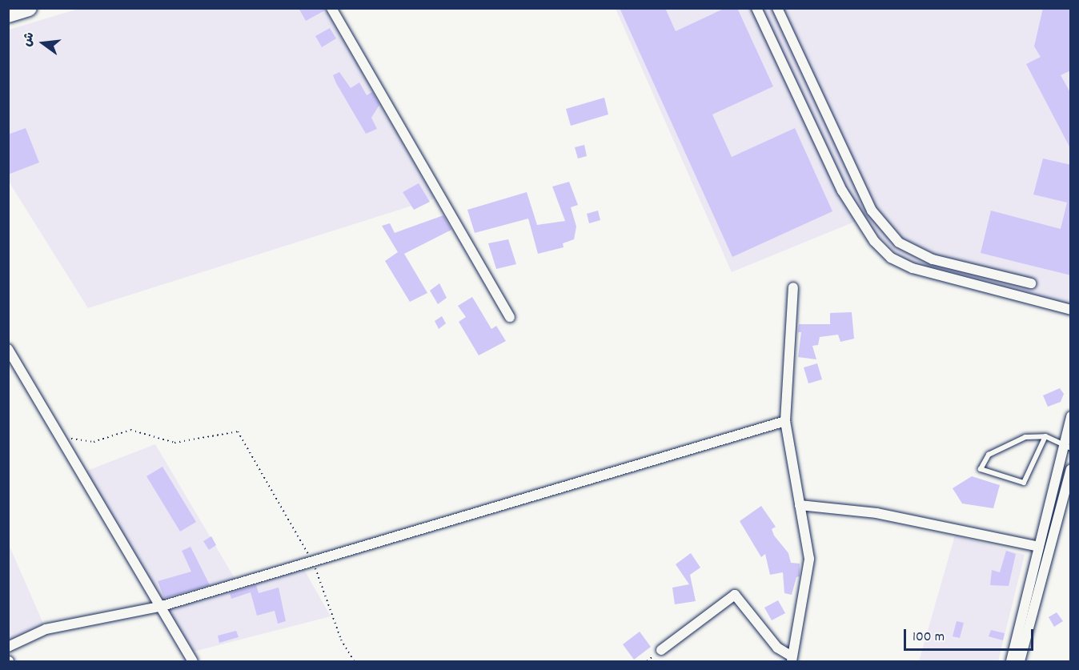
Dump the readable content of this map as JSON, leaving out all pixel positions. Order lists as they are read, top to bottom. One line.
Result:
{"scale_bar":"100 m","north":"left"}
